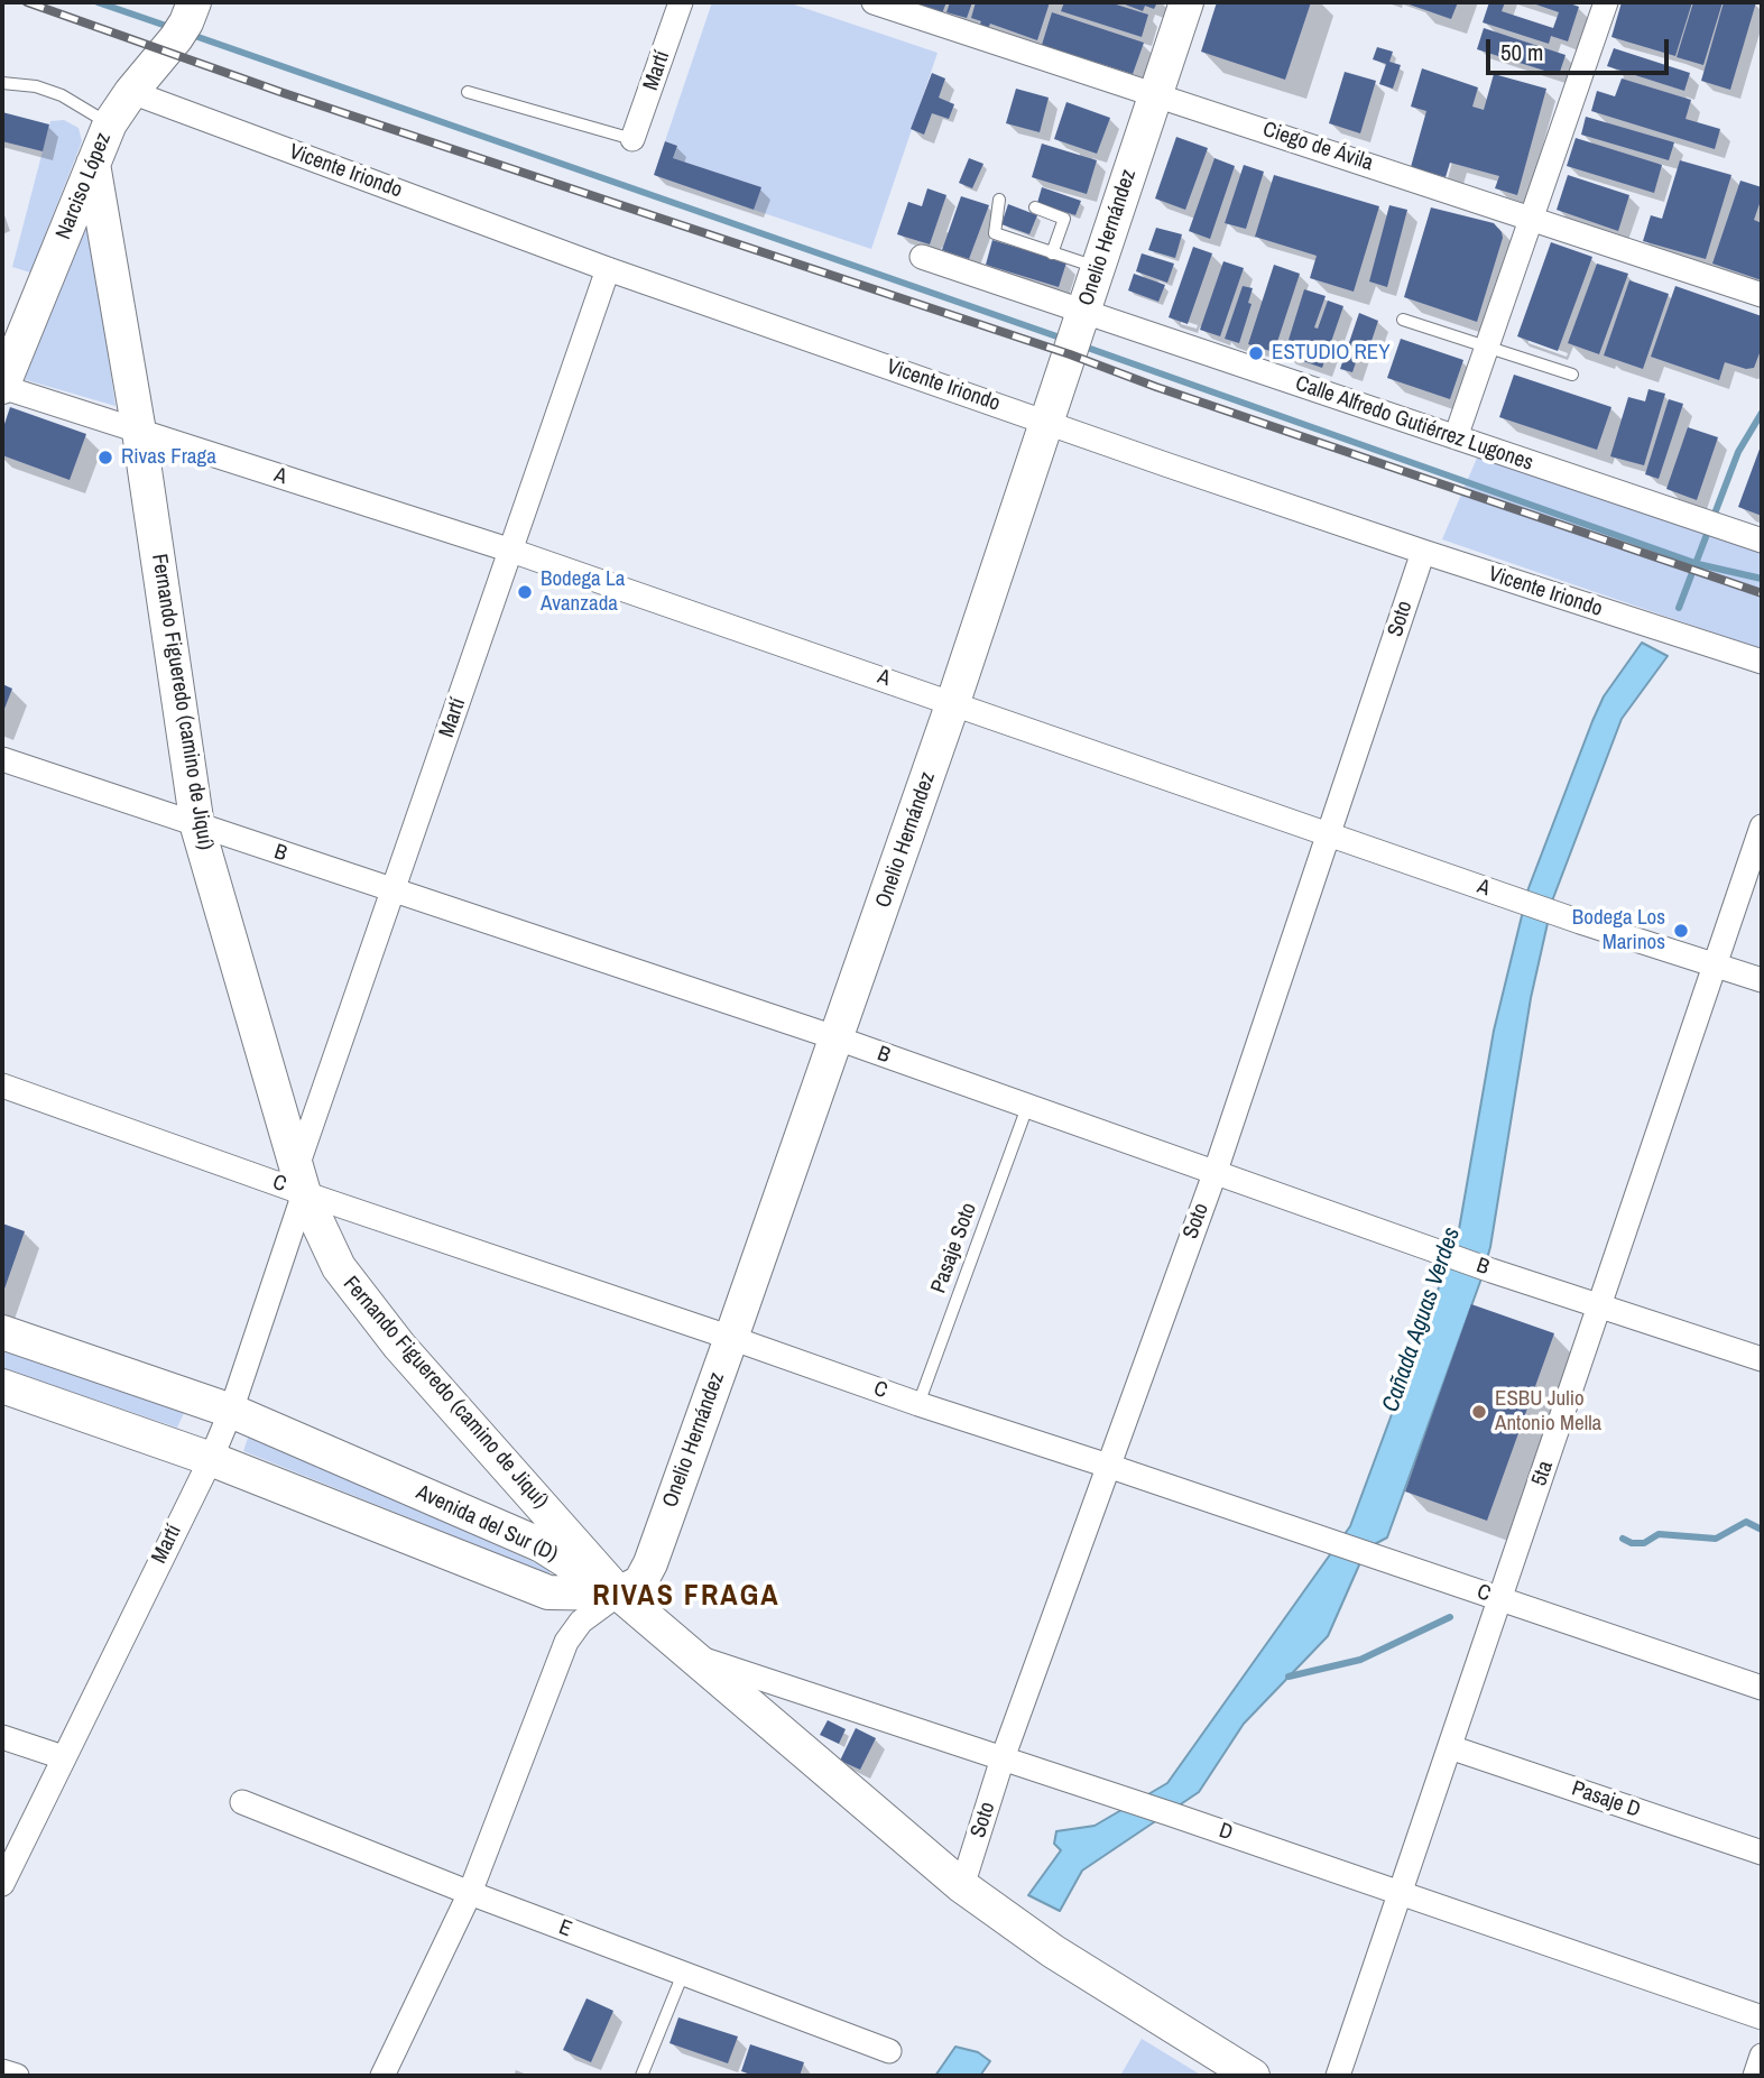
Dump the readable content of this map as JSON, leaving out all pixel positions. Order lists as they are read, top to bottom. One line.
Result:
{"streets":{"street":["Martí","Ciego de Ávila","Vicente Iriondo","Narciso López","Onelio Hernández","Calle Alfredo Gutiérrez Lugones","A","Soto","Fernando Figueredo (camino de Jiquí)","B","C","5ta","Avenida del Sur (D)","Pasaje D","D","E"],"lane":["Pasaje Soto"]},"crossings":[["Martí","Vicente Iriondo"],["Martí","A"],["Martí","Fernando Figueredo (camino de Jiquí)"],["Martí","B"],["Martí","C"],["Martí","Avenida del Sur (D)"],["Ciego de Ávila","Onelio Hernández"],["Vicente Iriondo","Narciso López"],["Vicente Iriondo","Onelio Hernández"],["Vicente Iriondo","Soto"],["Narciso López","A"],["Narciso López","Fernando Figueredo (camino de Jiquí)"],["Onelio Hernández","Calle Alfredo Gutiérrez Lugones"],["Onelio Hernández","A"],["Onelio Hernández","Fernando Figueredo (camino de Jiquí)"],["Onelio Hernández","B"],["Onelio Hernández","C"],["Onelio Hernández","Avenida del Sur (D)"],["Onelio Hernández","E"],["A","Soto"],["A","Fernando Figueredo (camino de Jiquí)"],["A","5ta"],["Soto","Fernando Figueredo (camino de Jiquí)"],["Soto","B"],["Soto","C"],["Soto","D"],["Fernando Figueredo (camino de Jiquí)","B"],["Fernando Figueredo (camino de Jiquí)","C"],["Fernando Figueredo (camino de Jiquí)","Avenida del Sur (D)"],["Fernando Figueredo (camino de Jiquí)","D"],["B","Pasaje Soto"],["B","5ta"],["C","Pasaje Soto"],["C","5ta"],["5ta","Pasaje D"],["5ta","D"]],"districts":["RIVAS FRAGA"],"water":["Cañada Aguas Verdes"],"places":["ESTUDIO REY","Rivas Fraga","Bodega La Avanzada","Bodega Los Marinos","ESBU Julio Antonio Mella"],"scale_bar":"50 m"}
